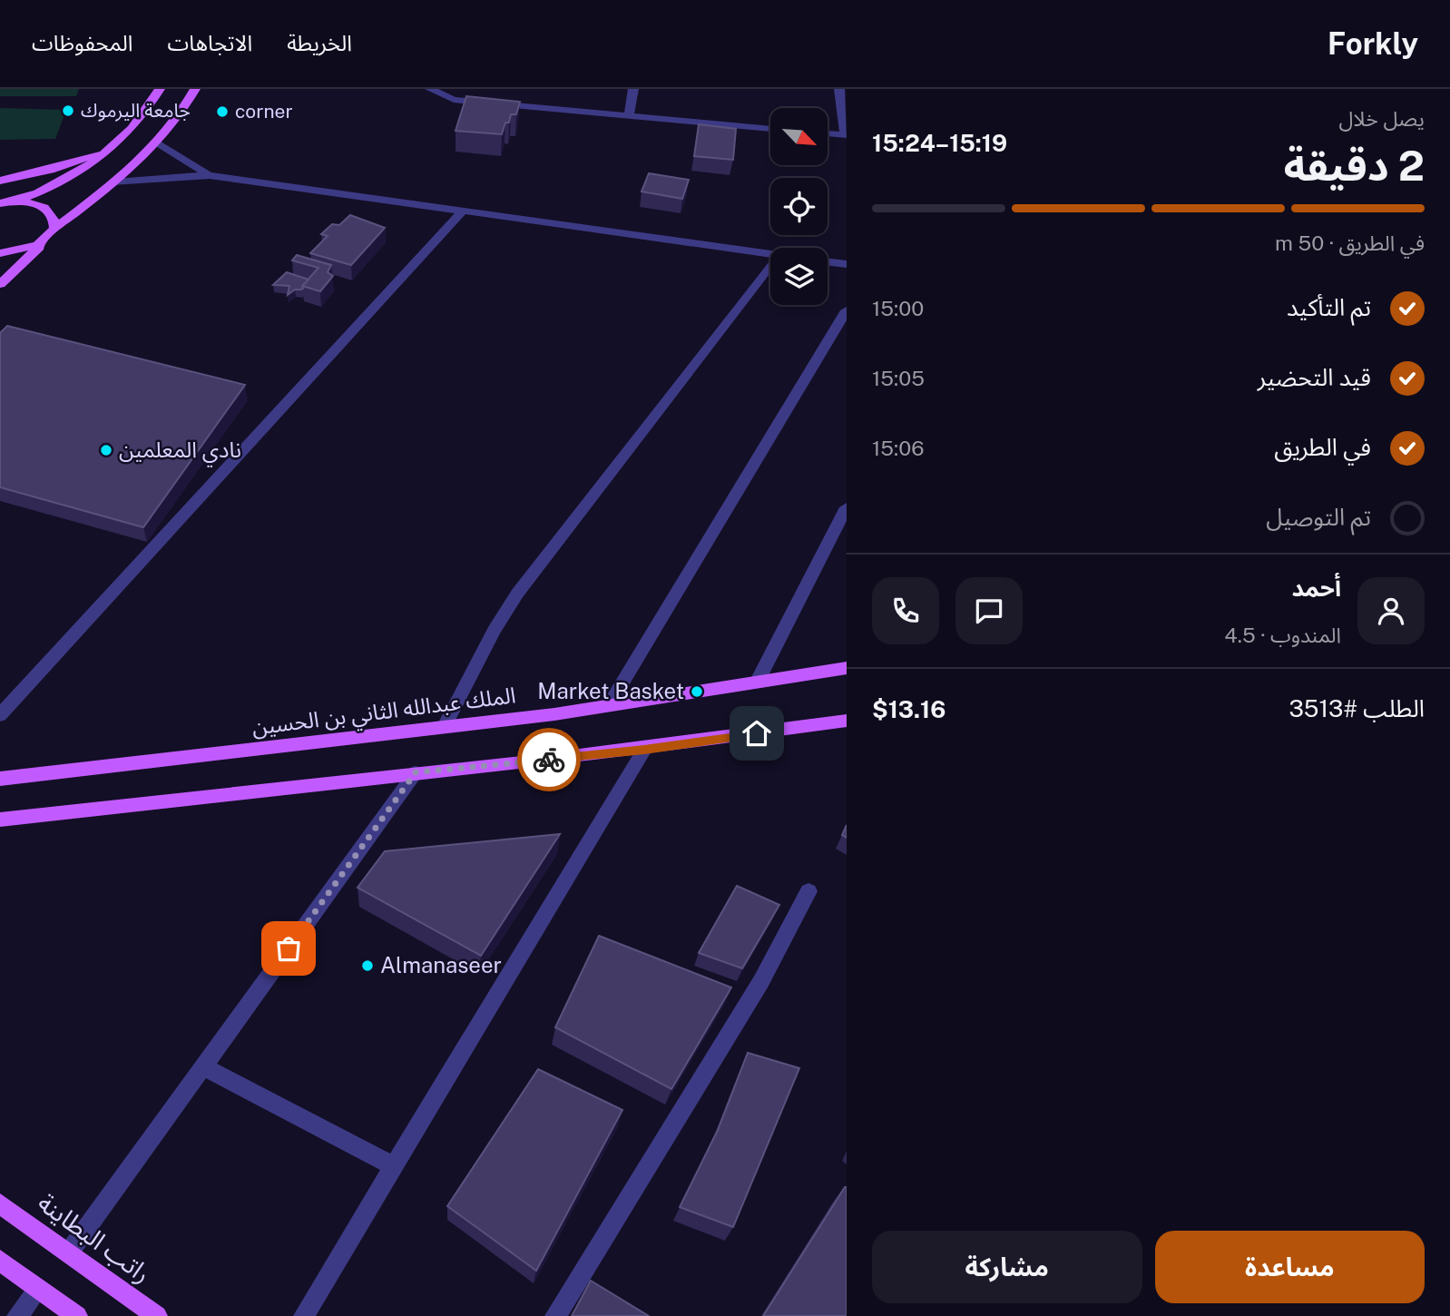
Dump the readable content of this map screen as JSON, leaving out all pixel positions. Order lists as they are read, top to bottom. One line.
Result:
{"streets":{"main road":["الملك عبدالله الثاني بن الحسين","راتب البطاينة"]},"places":["جامعة اليرموك","corner","نادي المعلمين","Market Basket","Almanaseer"],"north":"bottom right","page":{"header":"Forkly","nav":["الخريطة","الاتجاهات","المحفوظات"],"heading":["2 دقيقة","يصل خلال","15:19–15:24"],"panel":["أحمد","المندوب · 4.5","الطلب #3513","$13.16"],"bar":"في الطريق · 50 m","list":[["تم التأكيد","15:00"],["قيد التحضير","15:05"],["في الطريق","15:06"],"تم التوصيل"],"buttons":["مساعدة","مشاركة"]}}
